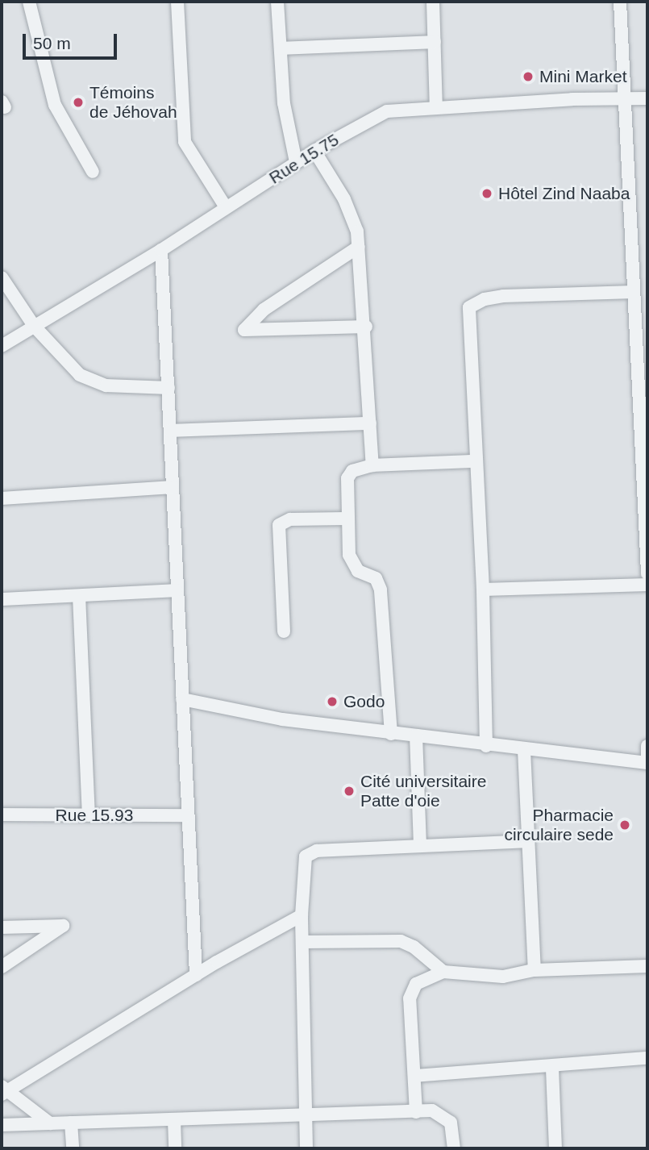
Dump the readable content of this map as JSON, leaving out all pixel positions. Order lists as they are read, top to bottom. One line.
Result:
{"streets":{"street":["Rue 15.75","Rue 15.93"]},"places":["Mini Market","Témoins de Jéhovah","Hôtel Zind Naaba","Godo","Cité universitaire Patte d'oie","Pharmacie circulaire sede"],"scale_bar":"50 m"}
